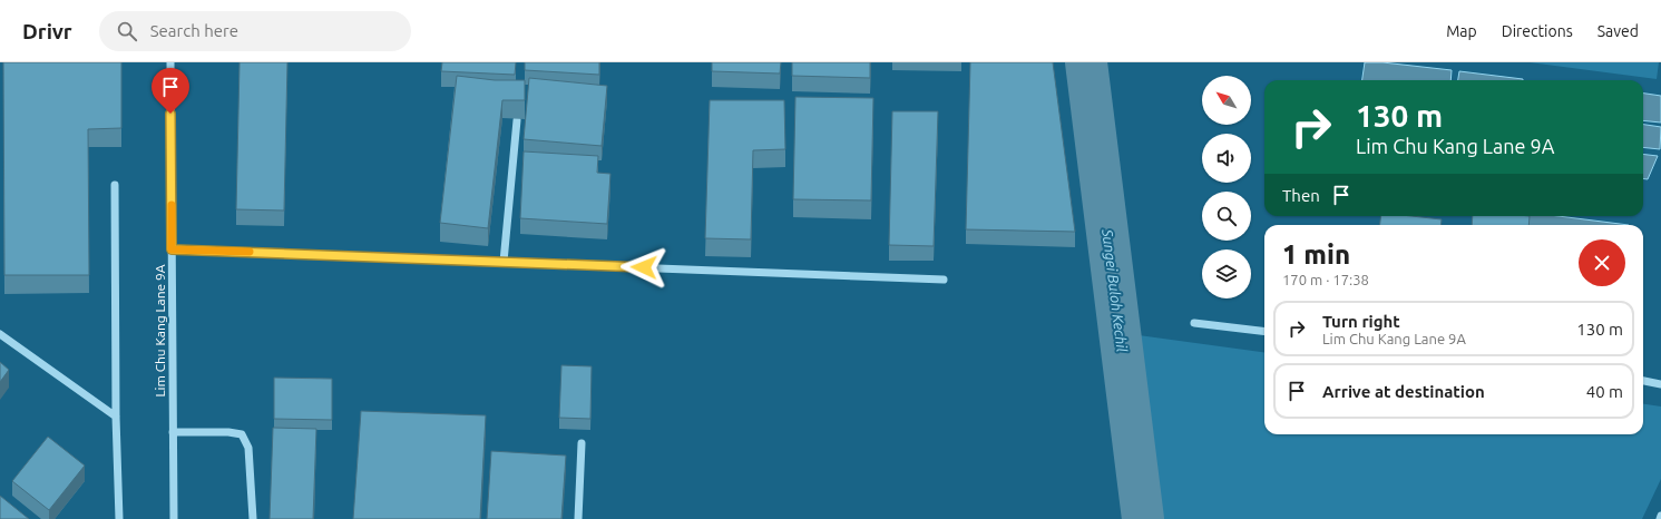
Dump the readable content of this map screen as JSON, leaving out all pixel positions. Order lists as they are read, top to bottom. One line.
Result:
{"streets":{"street":["Lim Chu Kang Lane 9A"]},"water":["Sungei Buloh Kechil"],"north":"top left","page":{"header":"Drivr","search":"Search here","nav":["Map","Directions","Saved"],"turn":["130 m","Lim Chu Kang Lane 9A"],"then":"Then","heading":["1 min","170 m · 17:38"],"list":[{"name":"Turn right","note":"Lim Chu Kang Lane 9A","value":"130 m"},{"name":"Arrive at destination","value":"40 m"}]}}
